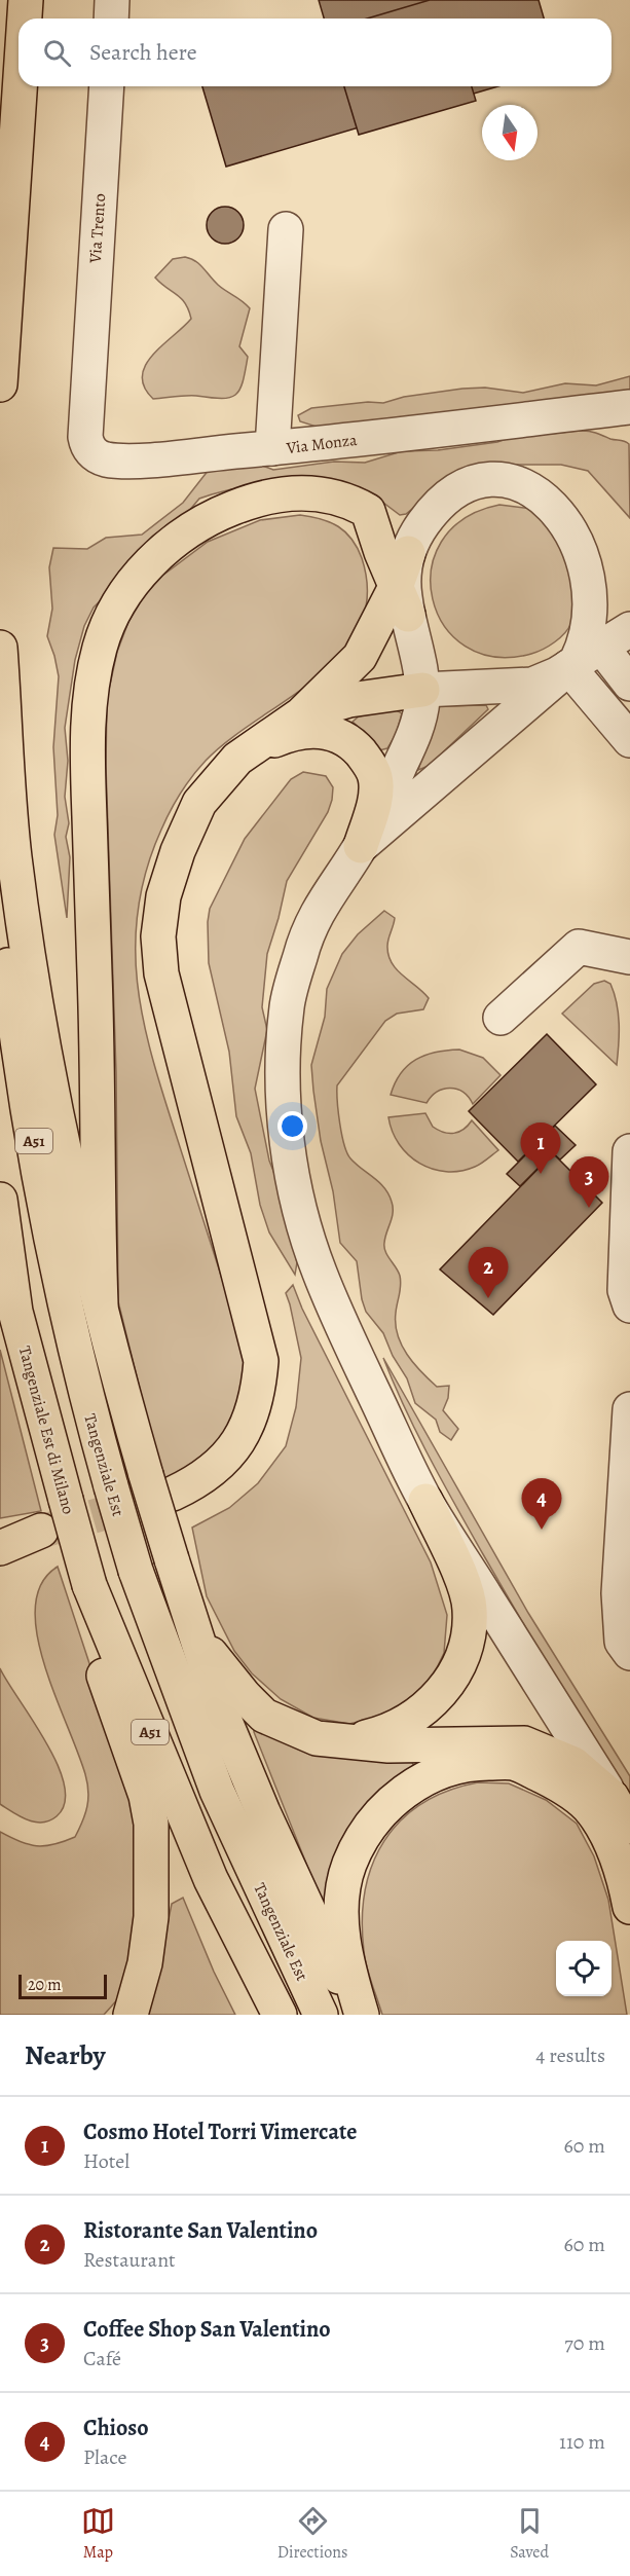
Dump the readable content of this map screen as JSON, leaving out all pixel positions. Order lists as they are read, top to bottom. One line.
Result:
{"streets":{"main road":["A51","Tangenziale Est di Milano","Tangenziale Est"],"street":["Via Trento","Via Monza"]},"crossings":[["Via Trento","Via Monza"],["A51","Tangenziale Est di Milano"]],"scale_bar":"20 m","north":"bottom","page":{"search":"Search here","pins":["1","3","2","4"],"scale":"20 m","heading":["Nearby","4 results"],"list":[{"mark":"1","name":"Cosmo Hotel Torri Vimercate","note":"Hotel","value":"60 m"},{"mark":"2","name":"Ristorante San Valentino","note":"Restaurant","value":"60 m"},{"mark":"3","name":"Coffee Shop San Valentino","note":"Café","value":"70 m"},{"mark":"4","name":"Chioso","note":"Place","value":"110 m"}],"nav":["Map","Directions","Saved"]}}
